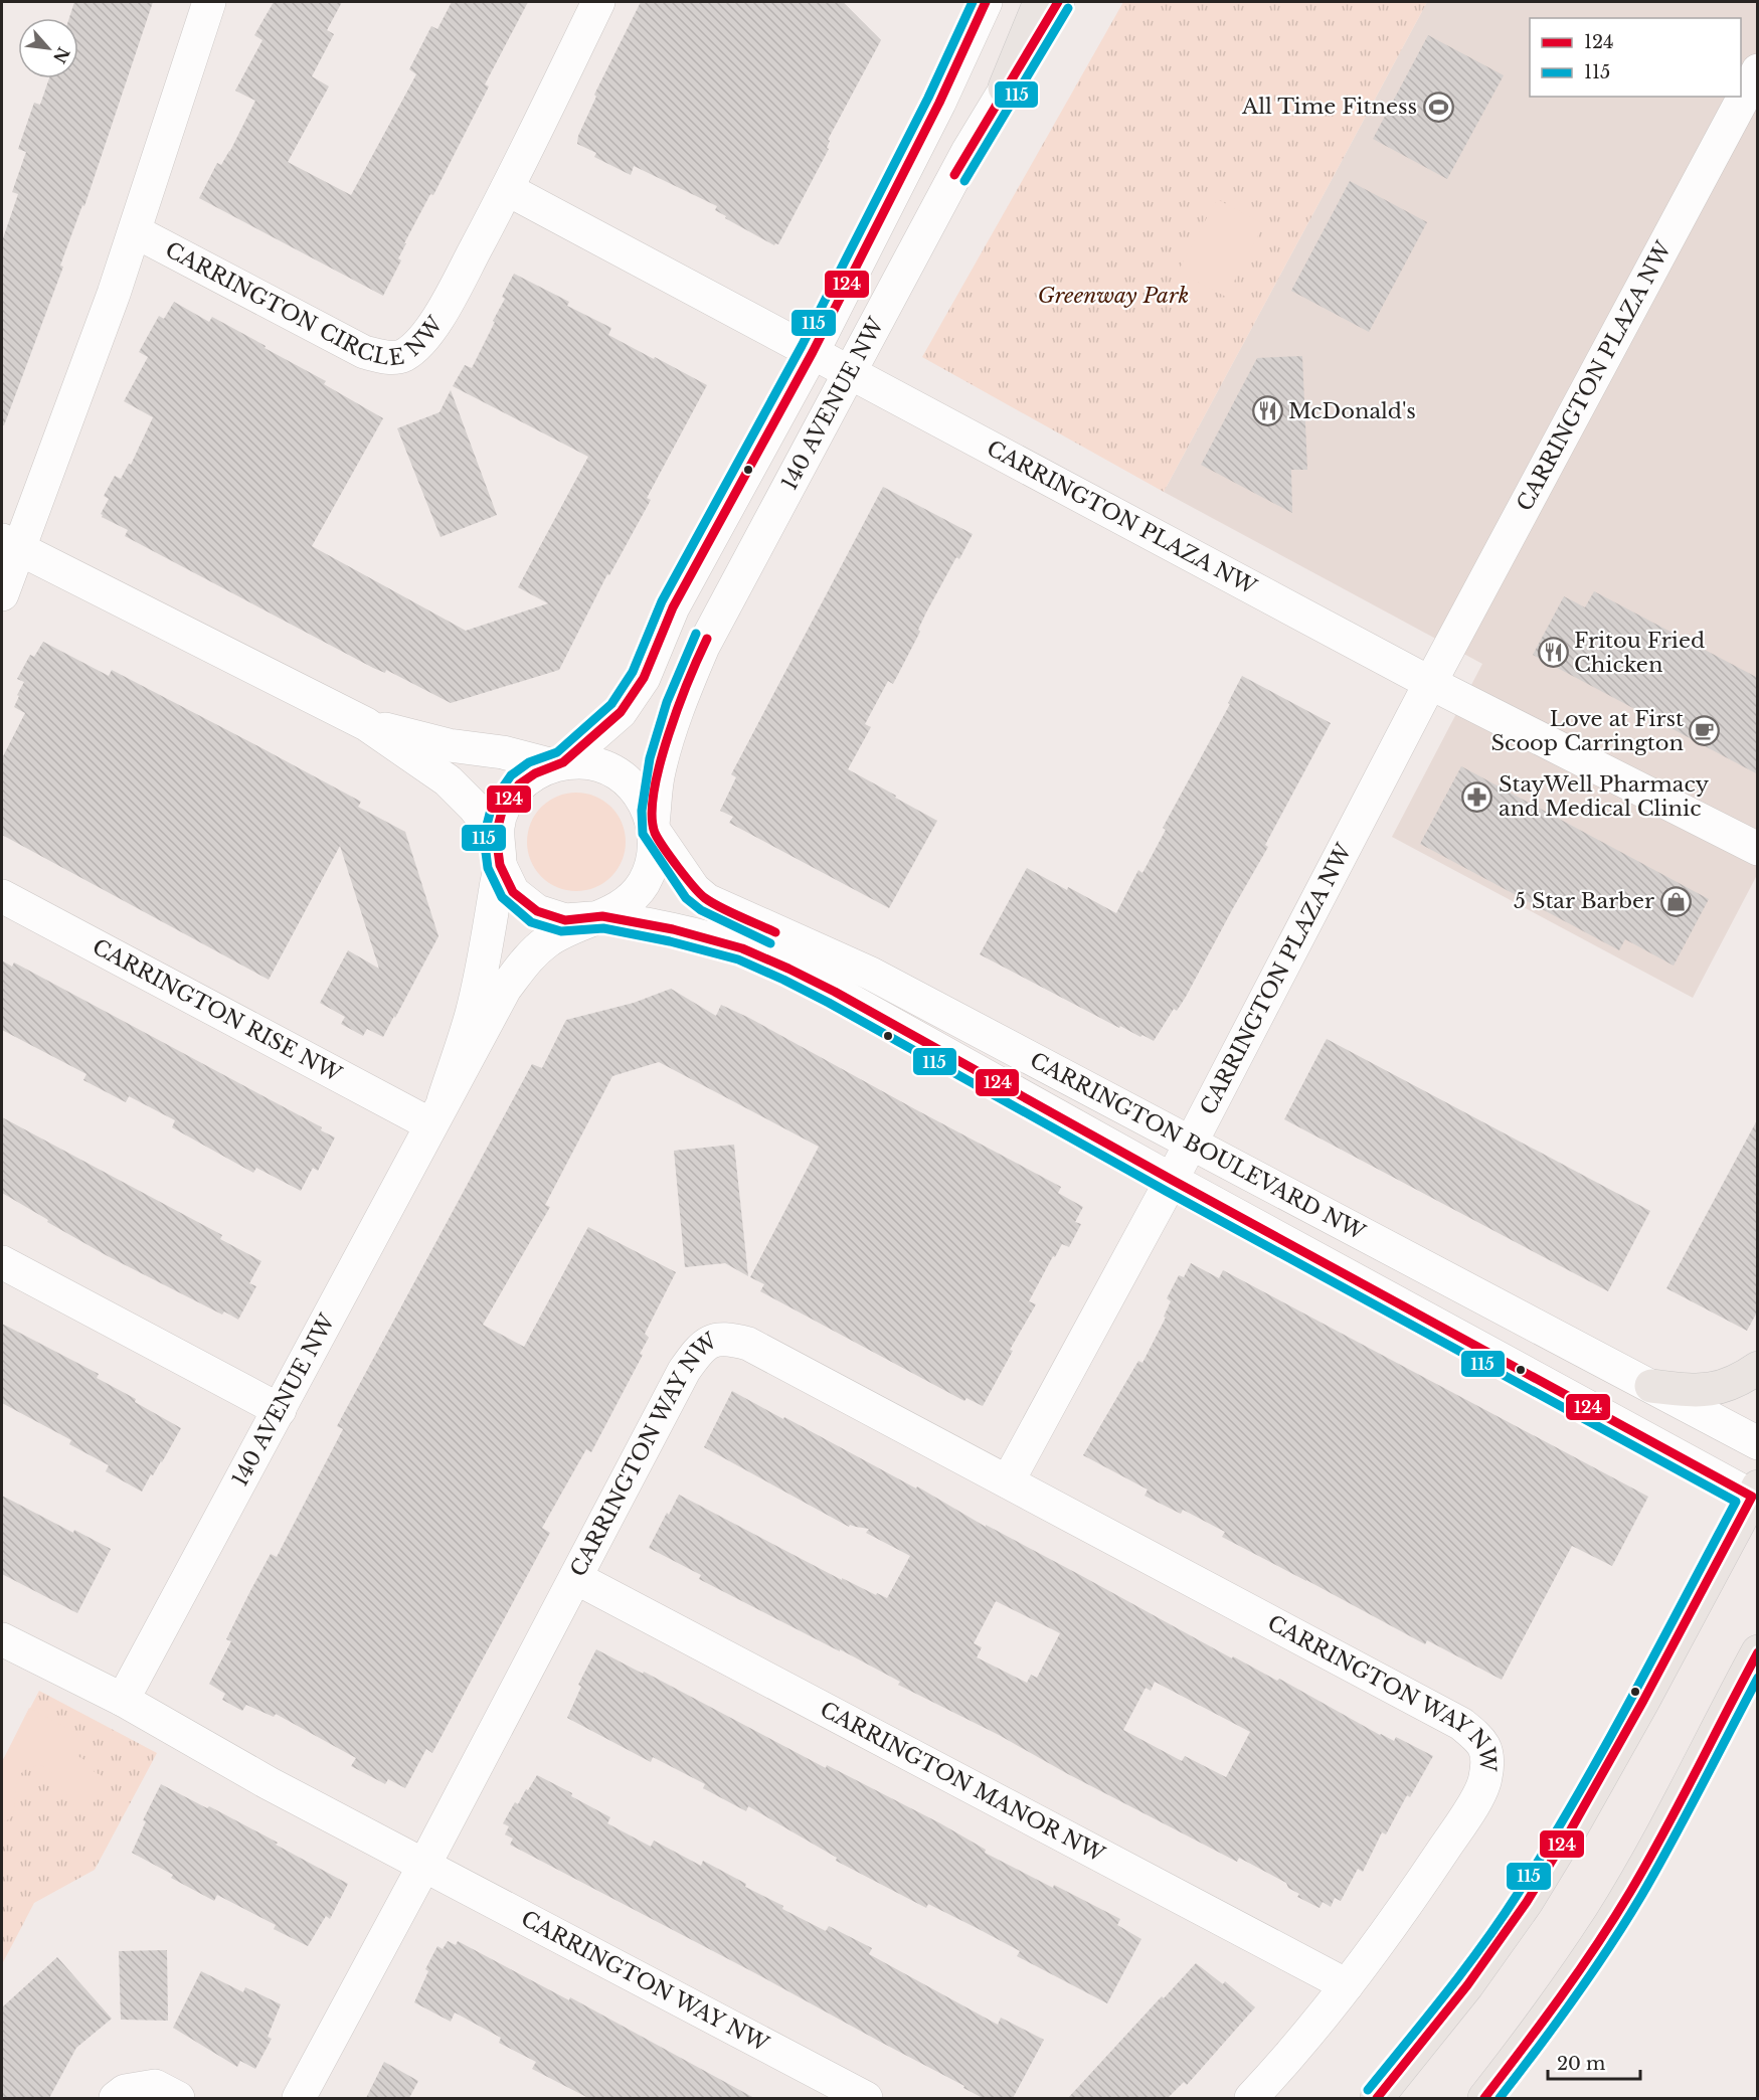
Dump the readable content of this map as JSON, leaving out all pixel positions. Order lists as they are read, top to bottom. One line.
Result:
{"streets":{"street":["CARRINGTON CIRCLE NW","CARRINGTON PLAZA NW","140 AVENUE NW","CARRINGTON RISE NW","CARRINGTON BOULEVARD NW","CARRINGTON WAY NW","CARRINGTON MANOR NW"]},"crossings":[["CARRINGTON PLAZA NW","140 AVENUE NW"],["CARRINGTON PLAZA NW","CARRINGTON BOULEVARD NW"],["140 AVENUE NW","CARRINGTON RISE NW"],["140 AVENUE NW","CARRINGTON BOULEVARD NW"],["140 AVENUE NW","CARRINGTON WAY NW"],["CARRINGTON WAY NW","CARRINGTON MANOR NW"]],"parks":["Greenway Park"],"places":{"sports":["All Time Fitness"],"restaurant":["McDonald's","Fritou Fried Chicken"],"cafe":["Love at First Scoop Carrington"],"pharmacy":["StayWell Pharmacy and Medical Clinic"],"shop":["5 Star Barber"]},"lines":["transit line 124","transit line 115"],"legend":["124","115"],"scale_bar":"20 m","north":"bottom right"}
